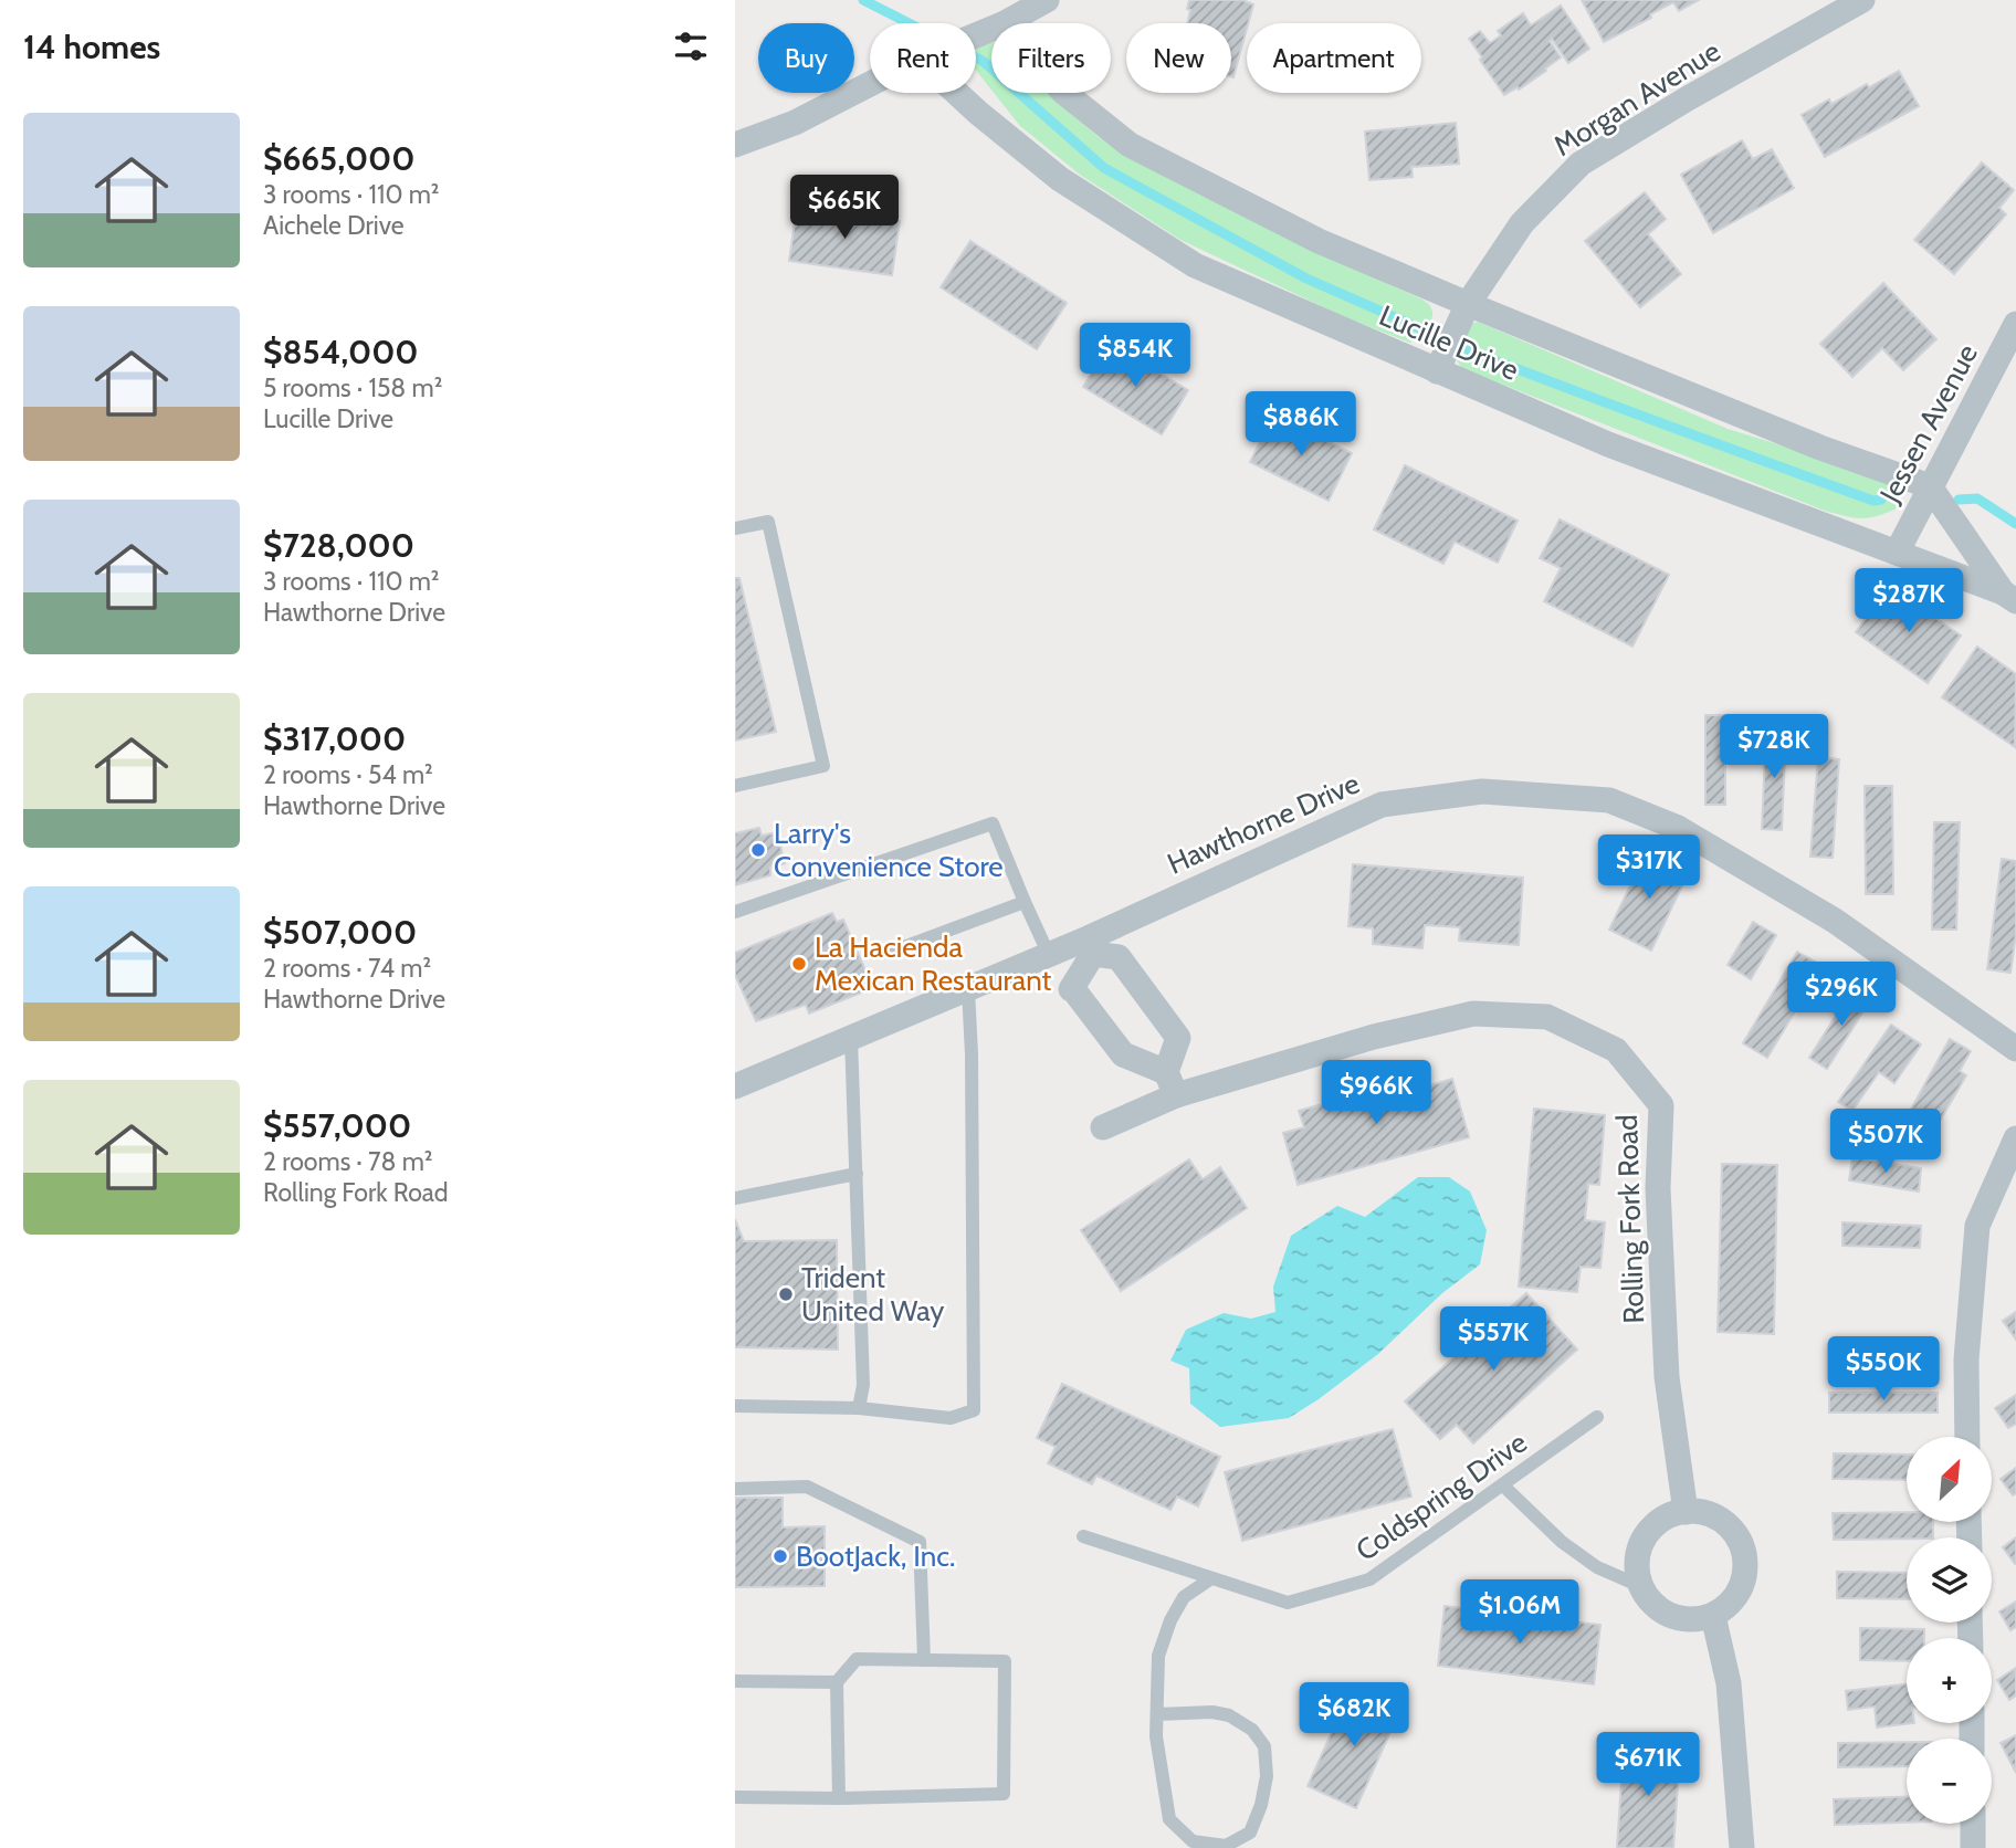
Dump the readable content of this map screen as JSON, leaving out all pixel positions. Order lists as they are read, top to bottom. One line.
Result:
{"streets":{"street":["Morgan Avenue","Lucille Drive","Jessen Avenue","Hawthorne Drive","Rolling Fork Road"],"lane":["Coldspring Drive"]},"crossings":[["Morgan Avenue","Lucille Drive"],["Lucille Drive","Jessen Avenue"]],"places":["Larry's Convenience Store","La Hacienda Mexican Restaurant","Trident United Way","BootJack, Inc."],"north":"top right","page":{"heading":"14 homes","chip":["Buy","Rent","Filters","New","Apartment"],"list":[{"name":"$665,000","note":"3 rooms · 110 m² · Aichele Drive"},{"name":"$854,000","note":"5 rooms · 158 m² · Lucille Drive"},{"name":"$728,000","note":"3 rooms · 110 m² · Hawthorne Drive"},{"name":"$317,000","note":"2 rooms · 54 m² · Hawthorne Drive"},{"name":"$507,000","note":"2 rooms · 74 m² · Hawthorne Drive"},{"name":"$557,000","note":"2 rooms · 78 m² · Rolling Fork Road"}],"price":["$665K","$854K","$886K","$287K","$728K","$317K","$296K","$966K","$507K","$557K","$550K","$1.06M","$682K","$671K"],"map_buttons":["+","−"]}}
